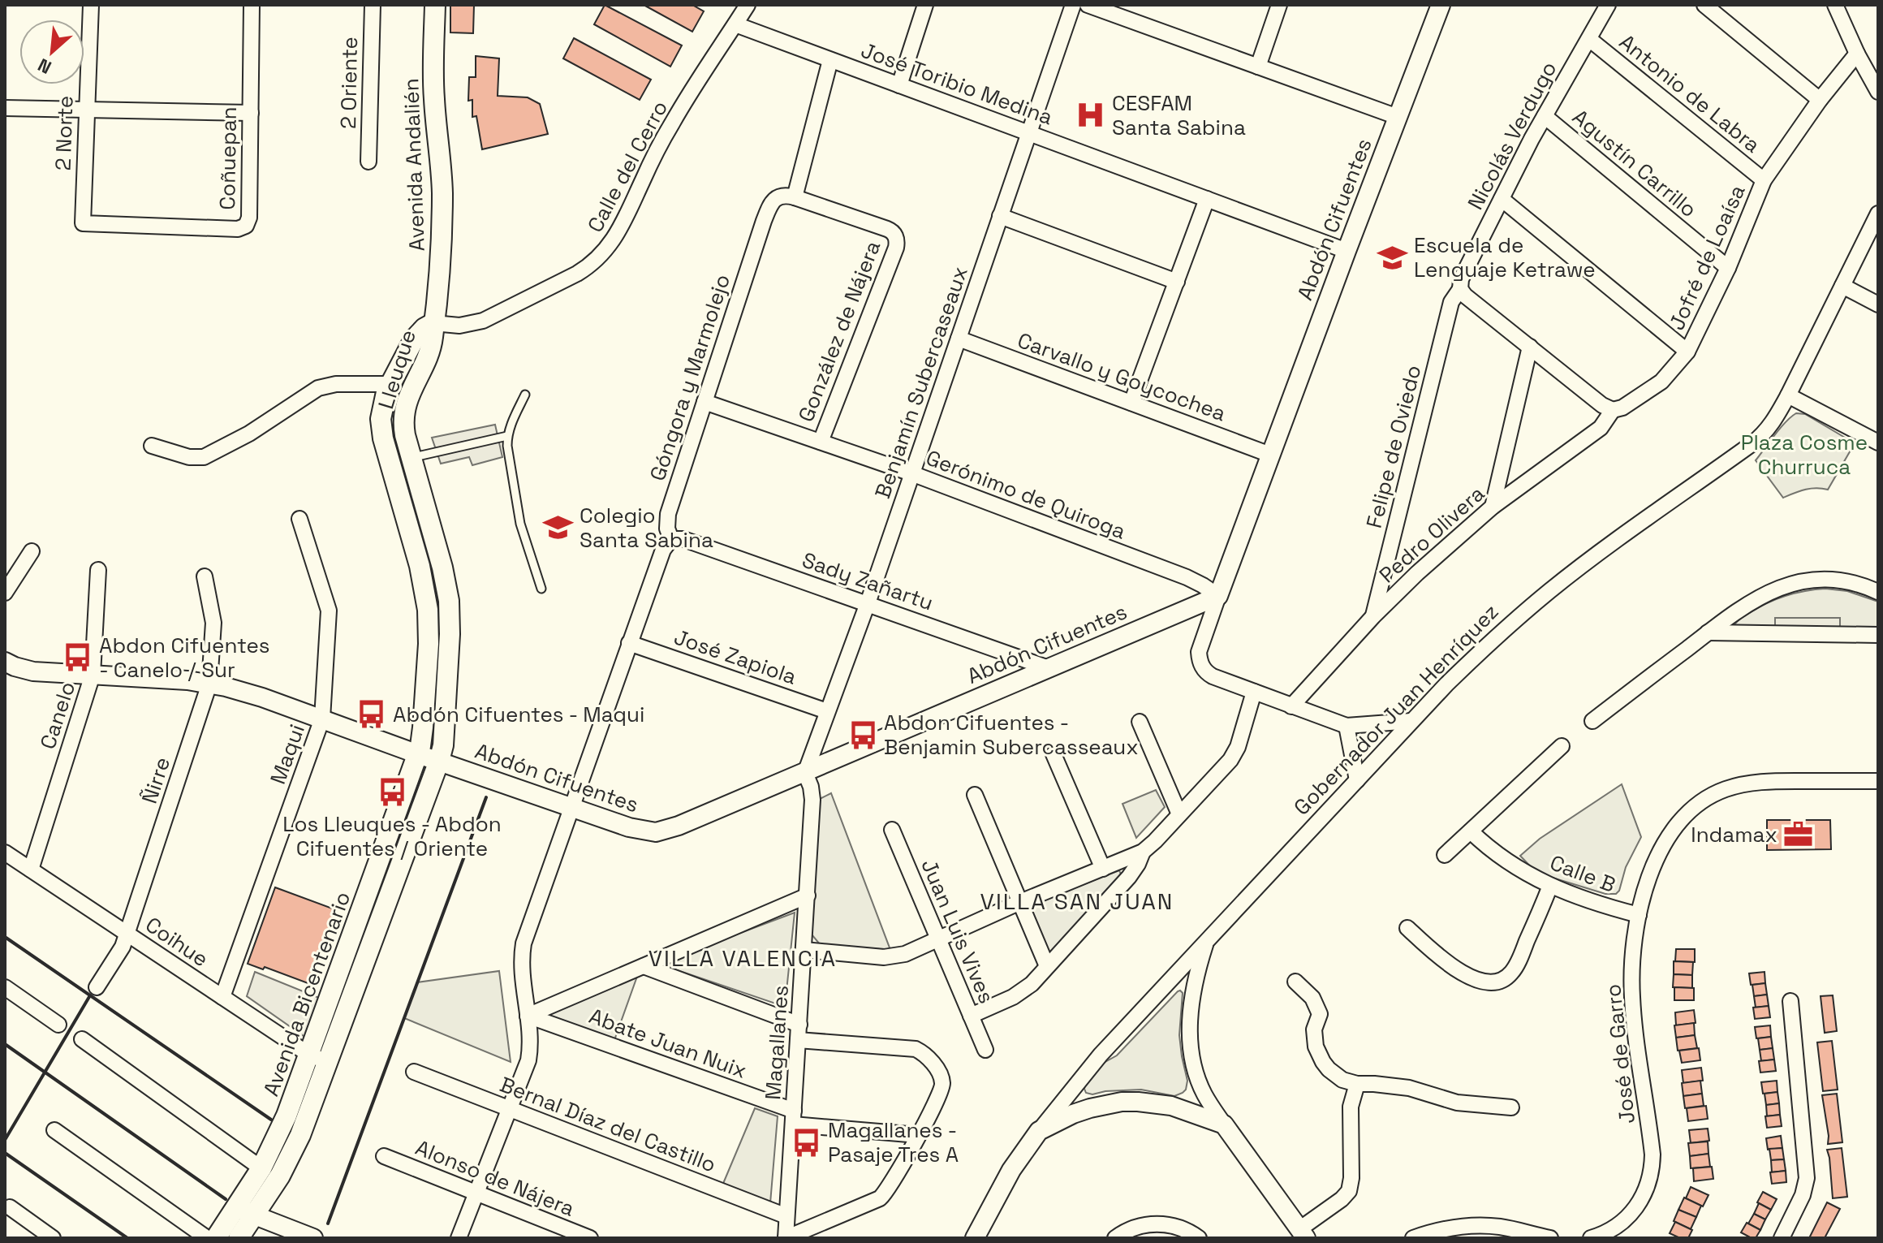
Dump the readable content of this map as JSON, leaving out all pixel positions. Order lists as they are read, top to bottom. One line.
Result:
{"streets":{"main road":["Avenida Andalién","Lleuque","Avenida Bicentenario"],"street":["2 Oriente","José Toribio Medina","Antonio de Labra","2 Norte","Nicolás Verdugo","Coñuepan","Agustín Carrillo","Calle del Cerro","Abdón Cifuentes","Jofré de Loaísa","González de Nájera","Carvallo y Goycochea","Góngora y Marmolejo","Benjamín Subercaseaux","Felipe de Oviedo","Gerónimo de Quiroga","Pedro Olivera","Sady Zañartu","José Zapiola","Gobernador Juan Henríquez","Canelo","Maqui","Ñirre","Calle B","Juan Luis Vives","Coihue","Magallanes","Abate Juan Nuix","José de Garro","Bernal Díaz del Castillo","Alonso de Nájera"]},"crossings":[["José Toribio Medina","Calle del Cerro"],["José Toribio Medina","Abdón Cifuentes"],["José Toribio Medina","Góngora y Marmolejo"],["José Toribio Medina","Benjamín Subercaseaux"],["Antonio de Labra","Nicolás Verdugo"],["Antonio de Labra","Jofré de Loaísa"],["2 Norte","Coñuepan"],["Nicolás Verdugo","Agustín Carrillo"],["Nicolás Verdugo","Felipe de Oviedo"],["Agustín Carrillo","Jofré de Loaísa"],["Avenida Andalién","Calle del Cerro"],["Avenida Andalién","Lleuque"],["Calle del Cerro","Lleuque"],["Abdón Cifuentes","Lleuque"],["Abdón Cifuentes","Carvallo y Goycochea"],["Abdón Cifuentes","Góngora y Marmolejo"],["Abdón Cifuentes","Benjamín Subercaseaux"],["Abdón Cifuentes","Gerónimo de Quiroga"],["Abdón Cifuentes","Pedro Olivera"],["Abdón Cifuentes","Sady Zañartu"],["Abdón Cifuentes","Gobernador Juan Henríquez"],["Abdón Cifuentes","Canelo"],["Abdón Cifuentes","Maqui"],["Abdón Cifuentes","Ñirre"],["Abdón Cifuentes","Avenida Bicentenario"],["Abdón Cifuentes","Magallanes"],["Jofré de Loaísa","Pedro Olivera"],["González de Nájera","Góngora y Marmolejo"],["González de Nájera","Gerónimo de Quiroga"],["Lleuque","Avenida Bicentenario"],["Carvallo y Goycochea","Benjamín Subercaseaux"],["Góngora y Marmolejo","Gerónimo de Quiroga"],["Góngora y Marmolejo","Sady Zañartu"],["Góngora y Marmolejo","José Zapiola"],["Góngora y Marmolejo","Abate Juan Nuix"],["Góngora y Marmolejo","Bernal Díaz del Castillo"],["Góngora y Marmolejo","Alonso de Nájera"],["Benjamín Subercaseaux","Gerónimo de Quiroga"],["Benjamín Subercaseaux","Sady Zañartu"],["Benjamín Subercaseaux","José Zapiola"],["Benjamín Subercaseaux","Magallanes"],["Felipe de Oviedo","Pedro Olivera"],["Canelo","Coihue"],["Maqui","Coihue"],["Ñirre","Coihue"],["Calle B","José de Garro"],["Coihue","Avenida Bicentenario"],["Magallanes","Abate Juan Nuix"],["Magallanes","Bernal Díaz del Castillo"]],"districts":["VILLA SAN JUAN","VILLA VALENCIA"],"parks":["Plaza Cosme Churruca"],"places":{"hospital":["CESFAM Santa Sabina"],"school or university":["Escuela de Lenguaje Ketrawe","Colegio Santa Sabina"],"bus stop":["Abdon Cifuentes - Canelo / Sur","Abdón Cifuentes - Maqui","Abdon Cifuentes - Benjamin Subercasseaux","Los Lleuques - Abdon Cifuentes / Oriente","Magallanes - Pasaje Tres A"],"office":["Indamax"]},"north":"bottom left"}
